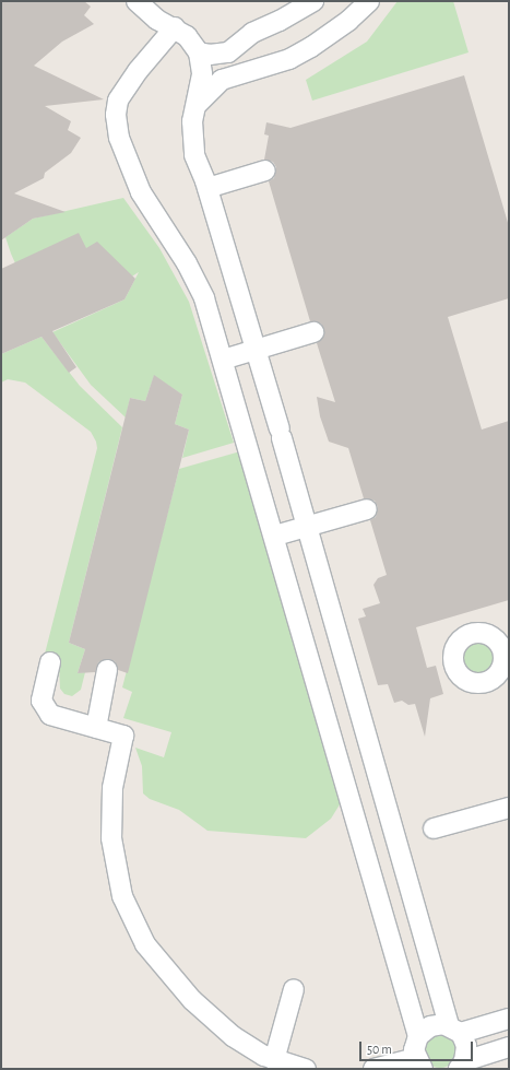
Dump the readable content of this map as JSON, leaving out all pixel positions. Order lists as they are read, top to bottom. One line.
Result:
{"scale_bar":"50 m"}
